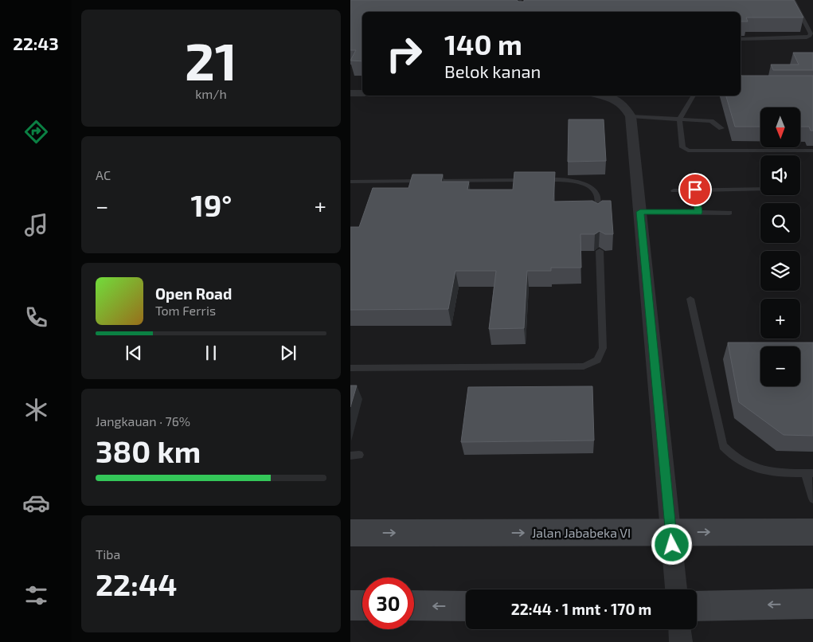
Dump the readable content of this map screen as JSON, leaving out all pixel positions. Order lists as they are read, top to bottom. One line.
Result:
{"streets":{"street":["Jalan Jababeka VI"]},"north":"bottom","page":{"tabs":"22:43","tile":[["21","km/h"],"AC",["Jangkauan · 76%","380 km"],["Tiba","22:44"]],"turn":["140 m","Belok kanan"],"map_buttons":["+","−"],"heat":["−","19°","+"],"song":["Open Road","Tom Ferris"],"limit":"30","trip":"22:44 · 1 mnt · 170 m"}}
